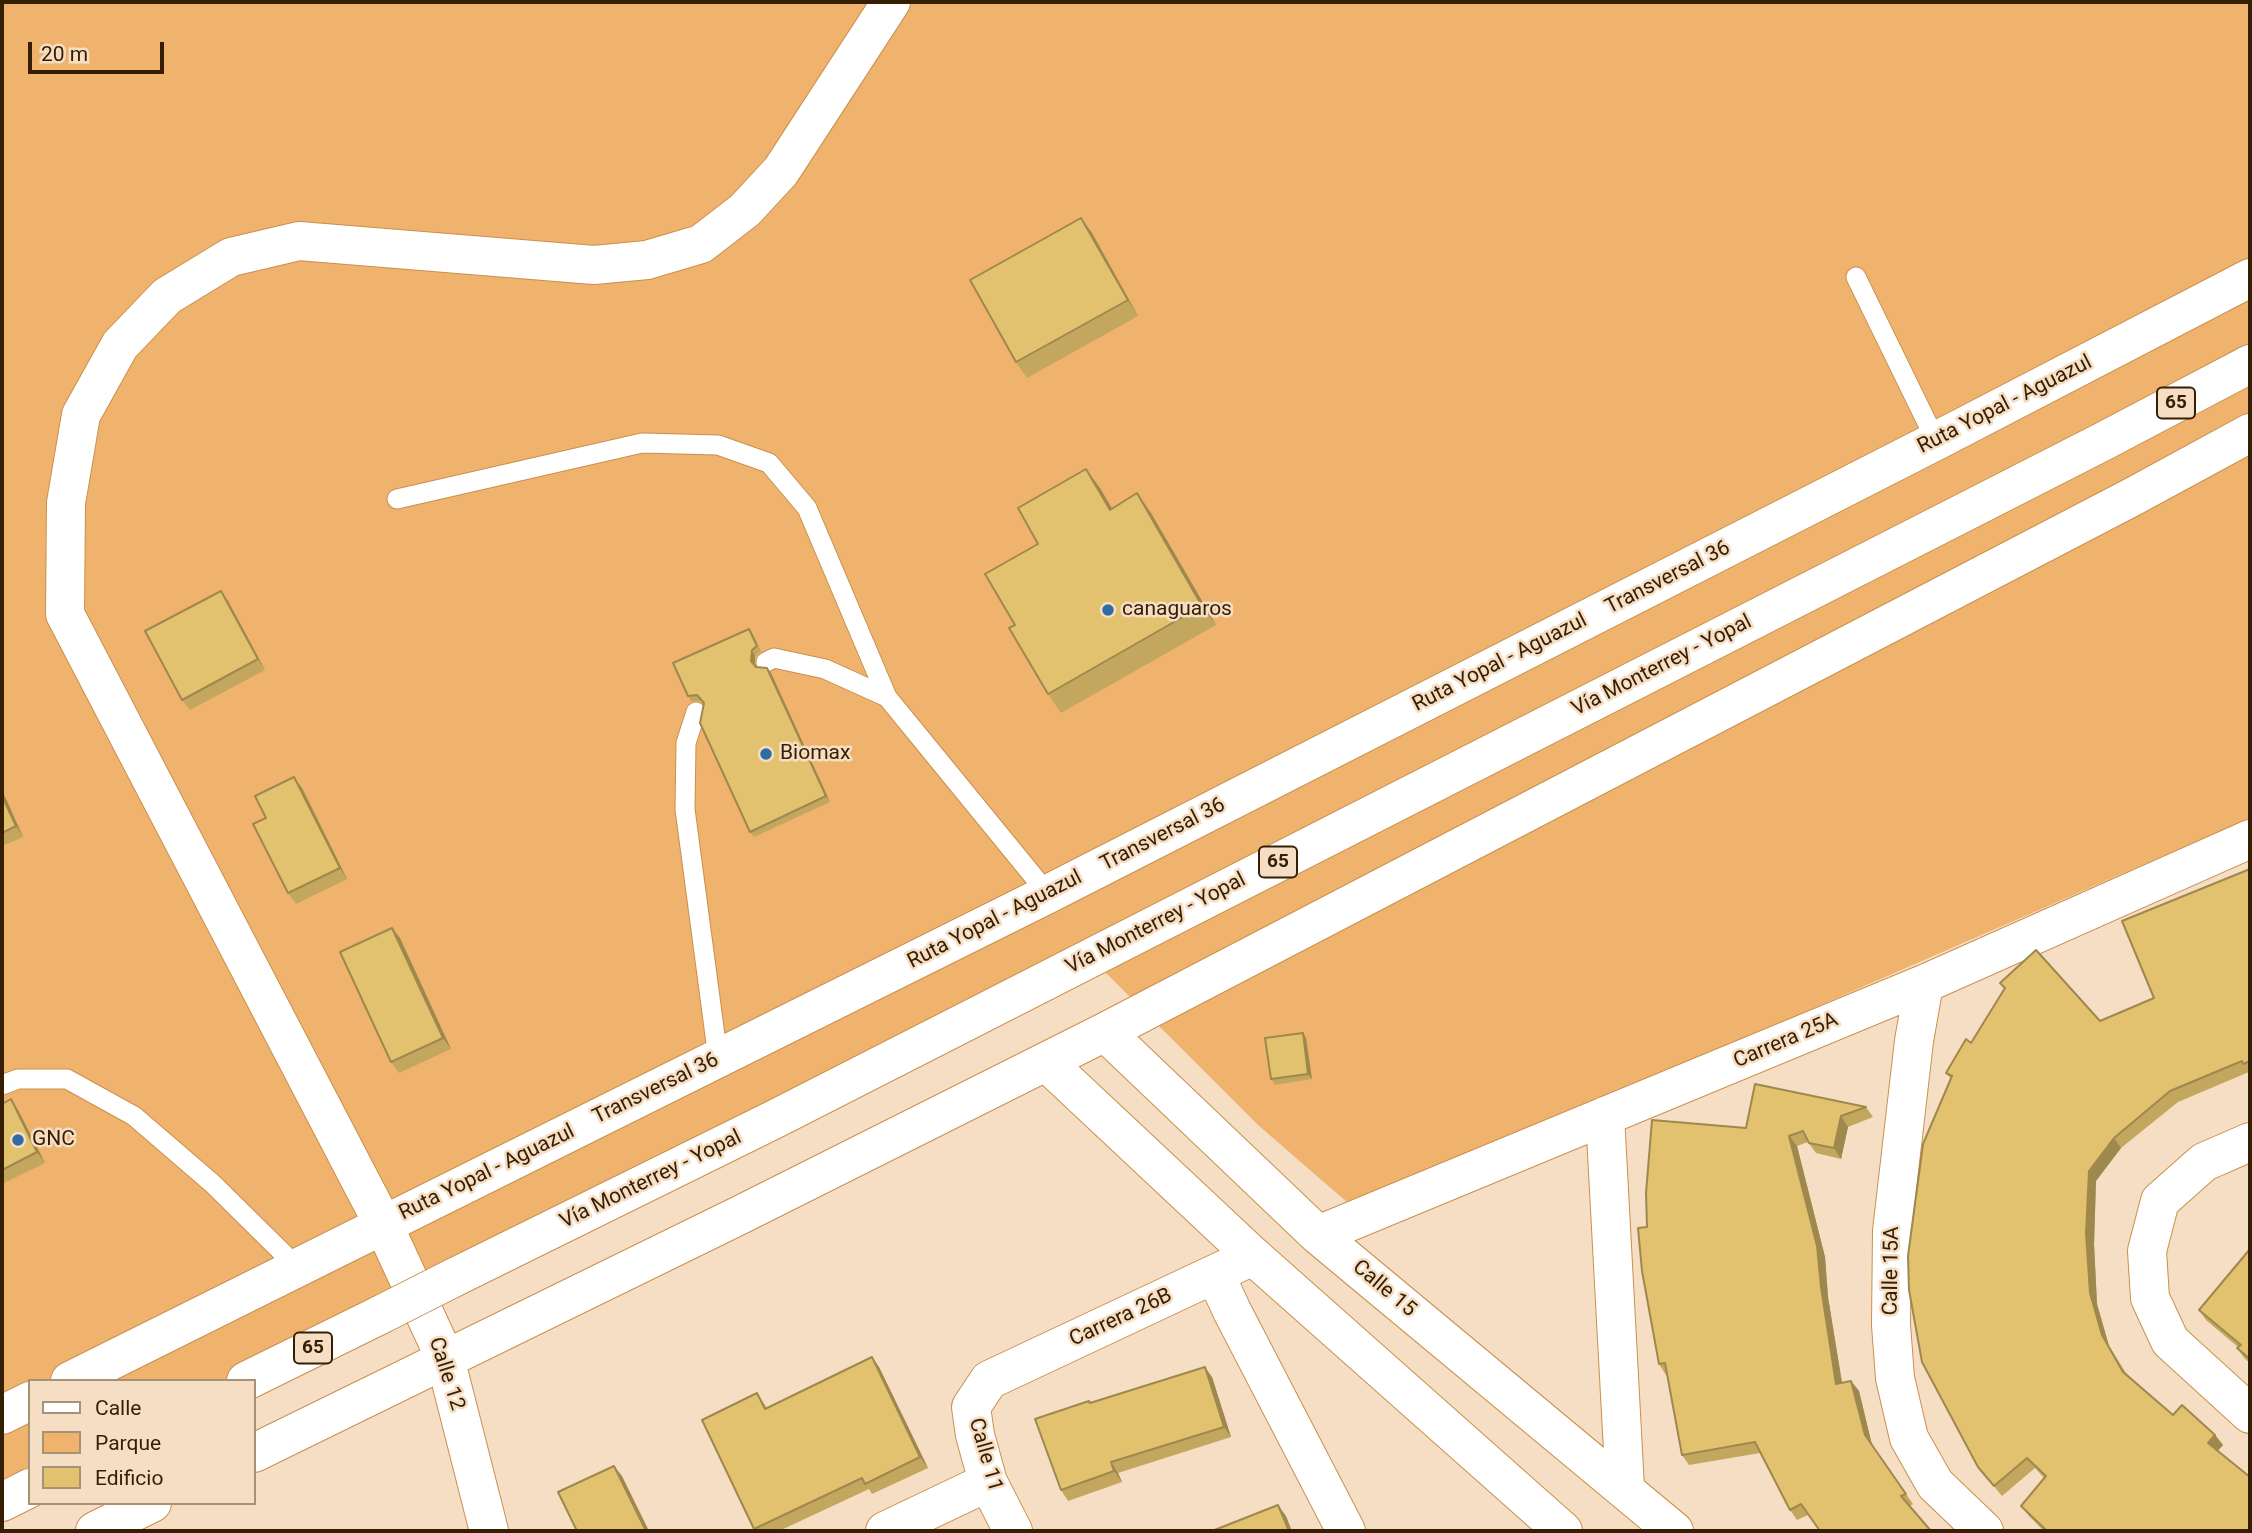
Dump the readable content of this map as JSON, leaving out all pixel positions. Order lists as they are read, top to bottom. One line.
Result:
{"streets":{"main road":["65","Vía Monterrey - Yopal","Carrera 25A","Calle 15A","Calle 15","Carrera 26B","Calle 12","Calle 11"],"lane":["Ruta Yopal - Aguazul"]},"crossings":[["Ruta Yopal - Aguazul","Calle 12"],["Carrera 25A","Calle 15A"],["Carrera 25A","Calle 15"],["Carrera 26B","Calle 11"]],"places":["canaguaros","Biomax","GNC"],"legend":["Calle","Parque","Edificio"],"scale_bar":"20 m"}
